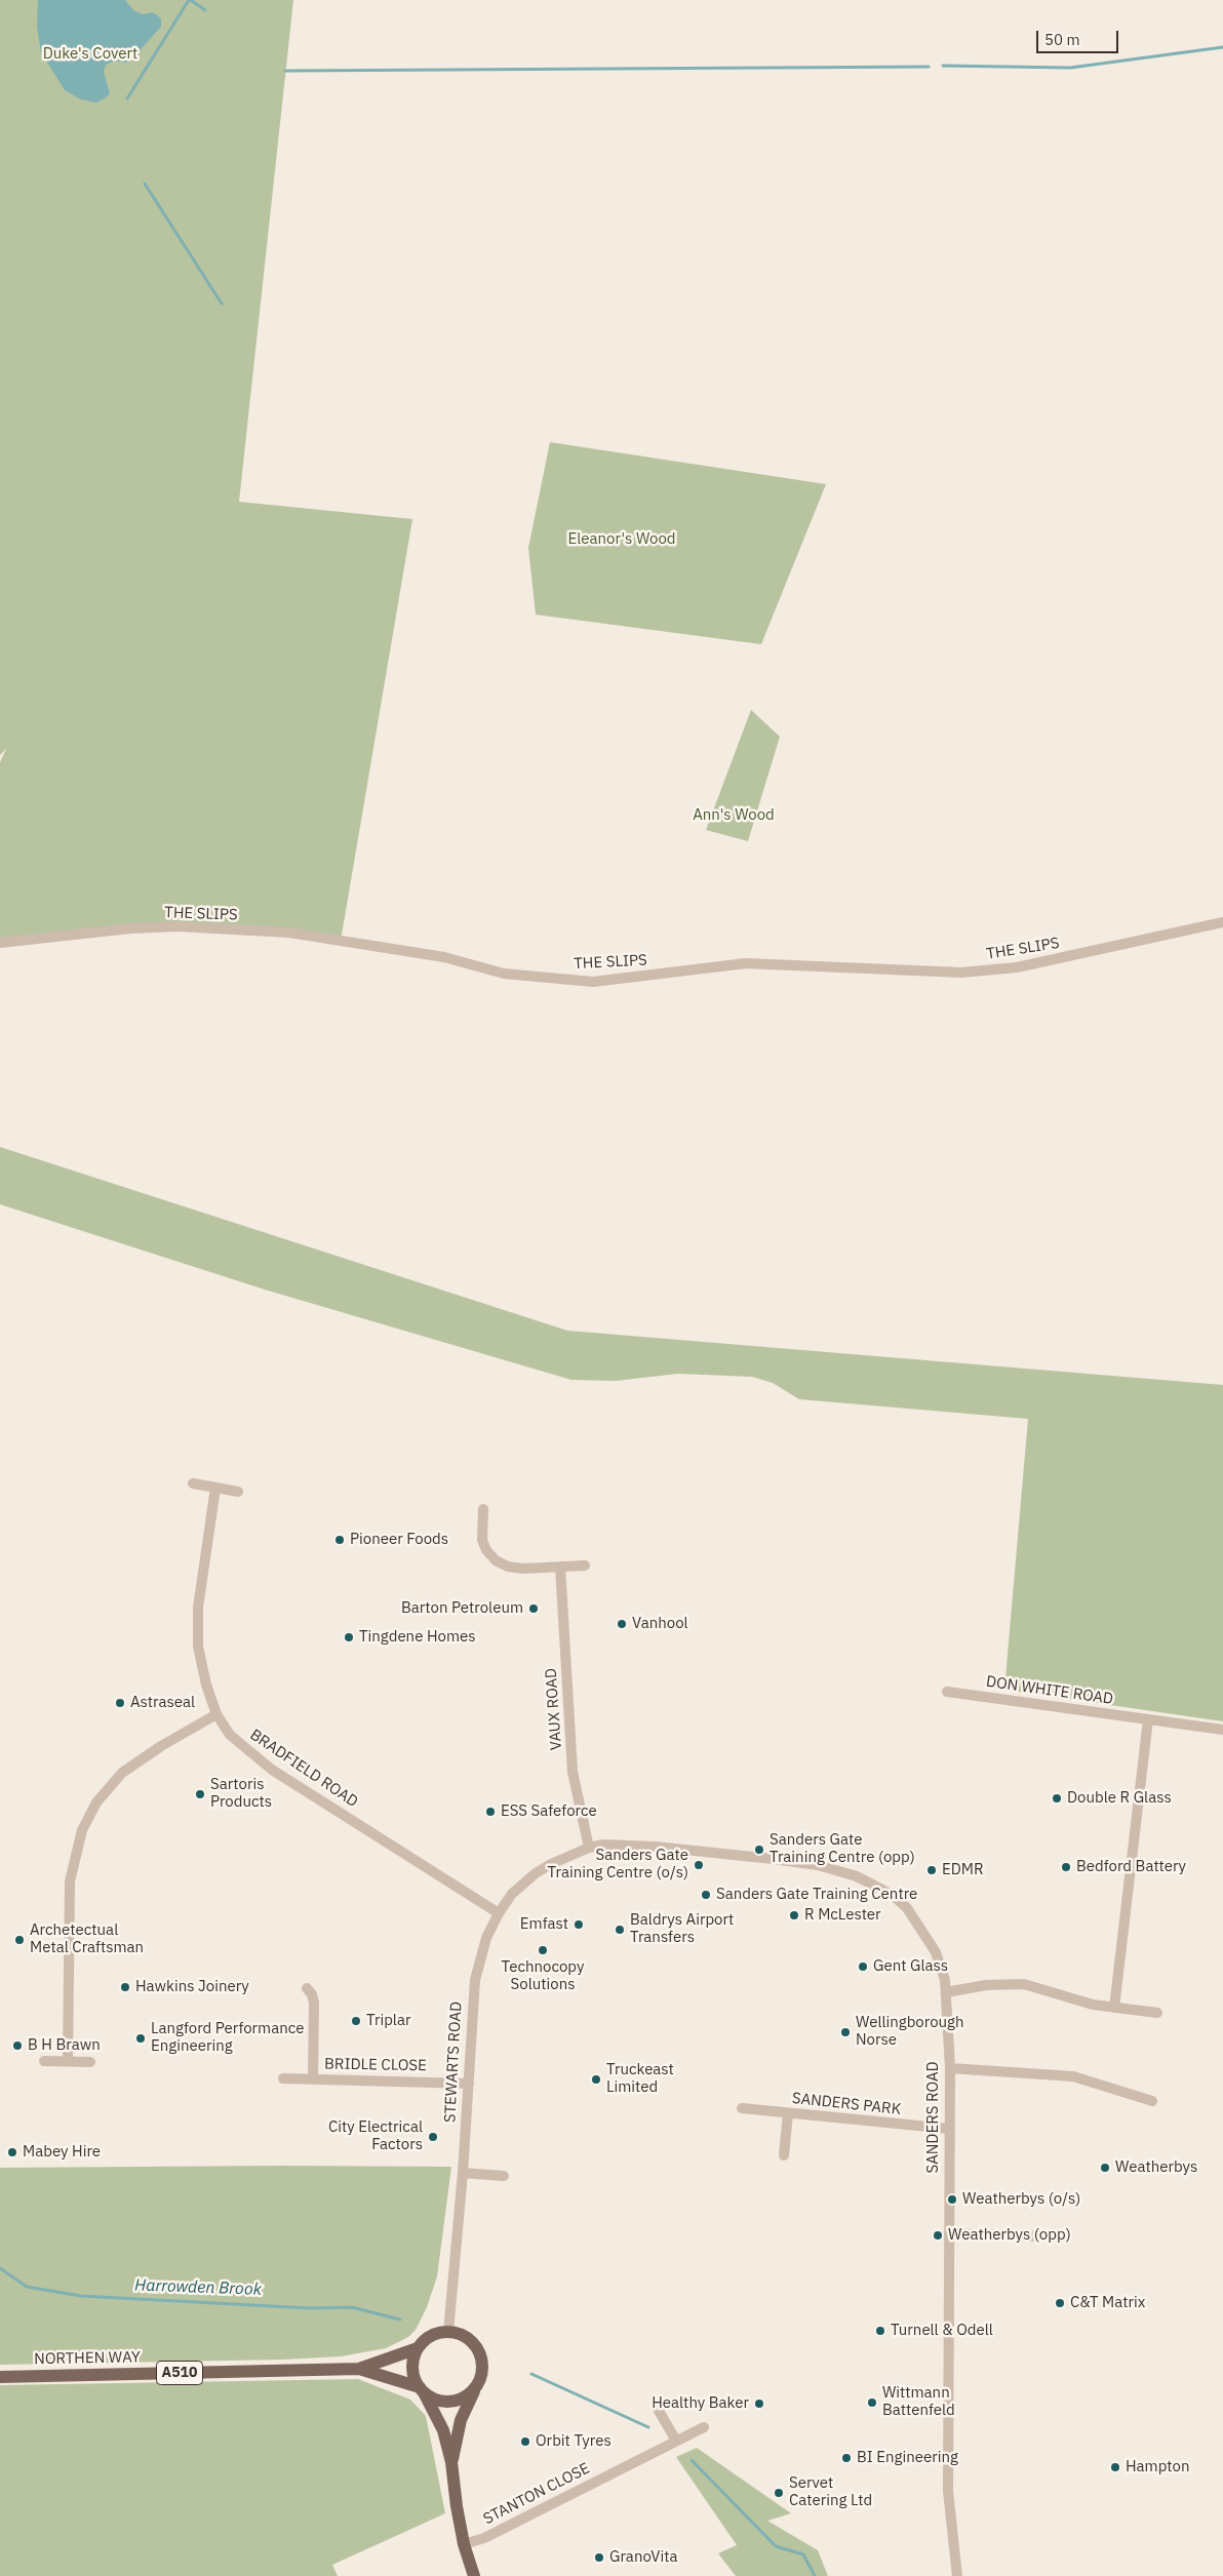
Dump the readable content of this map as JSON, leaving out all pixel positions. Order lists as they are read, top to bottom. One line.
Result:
{"streets":{"main road":["NORTHEN WAY","A510"],"street":["THE SLIPS","DON WHITE ROAD","VAUX ROAD","BRADFIELD ROAD","STEWARTS ROAD","BRIDLE CLOSE","SANDERS PARK","SANDERS ROAD","STANTON CLOSE"]},"crossings":[["VAUX ROAD","STEWARTS ROAD"],["VAUX ROAD","SANDERS ROAD"],["BRADFIELD ROAD","STEWARTS ROAD"],["STEWARTS ROAD","BRIDLE CLOSE"],["STEWARTS ROAD","SANDERS ROAD"],["STEWARTS ROAD","NORTHEN WAY"],["SANDERS PARK","SANDERS ROAD"]],"water":["Harrowden Brook"],"parks":["Duke's Covert","Eleanor's Wood","Ann's Wood"],"places":["Pioneer Foods","Barton Petroleum","Vanhool","Tingdene Homes","Astraseal","Sartoris Products","Double R Glass","ESS Safeforce","Sanders Gate Training Centre (opp)","Sanders Gate Training Centre (o/s)","Bedford Battery","EDMR","Sanders Gate Training Centre","R McLester","Emfast","Baldrys Airport Transfers","Archetectual Metal Craftsman","Technocopy Solutions","Gent Glass","Hawkins Joinery","Triplar","Wellingborough Norse","Langford Performance Engineering","B H Brawn","Truckeast Limited","City Electrical Factors","Mabey Hire","Weatherbys","Weatherbys (o/s)","Weatherbys (opp)","C&T Matrix","Turnell & Odell","Wittmann Battenfeld","Healthy Baker","Orbit Tyres","BI Engineering","Hampton","Servet Catering Ltd","GranoVita"],"scale_bar":"50 m"}
